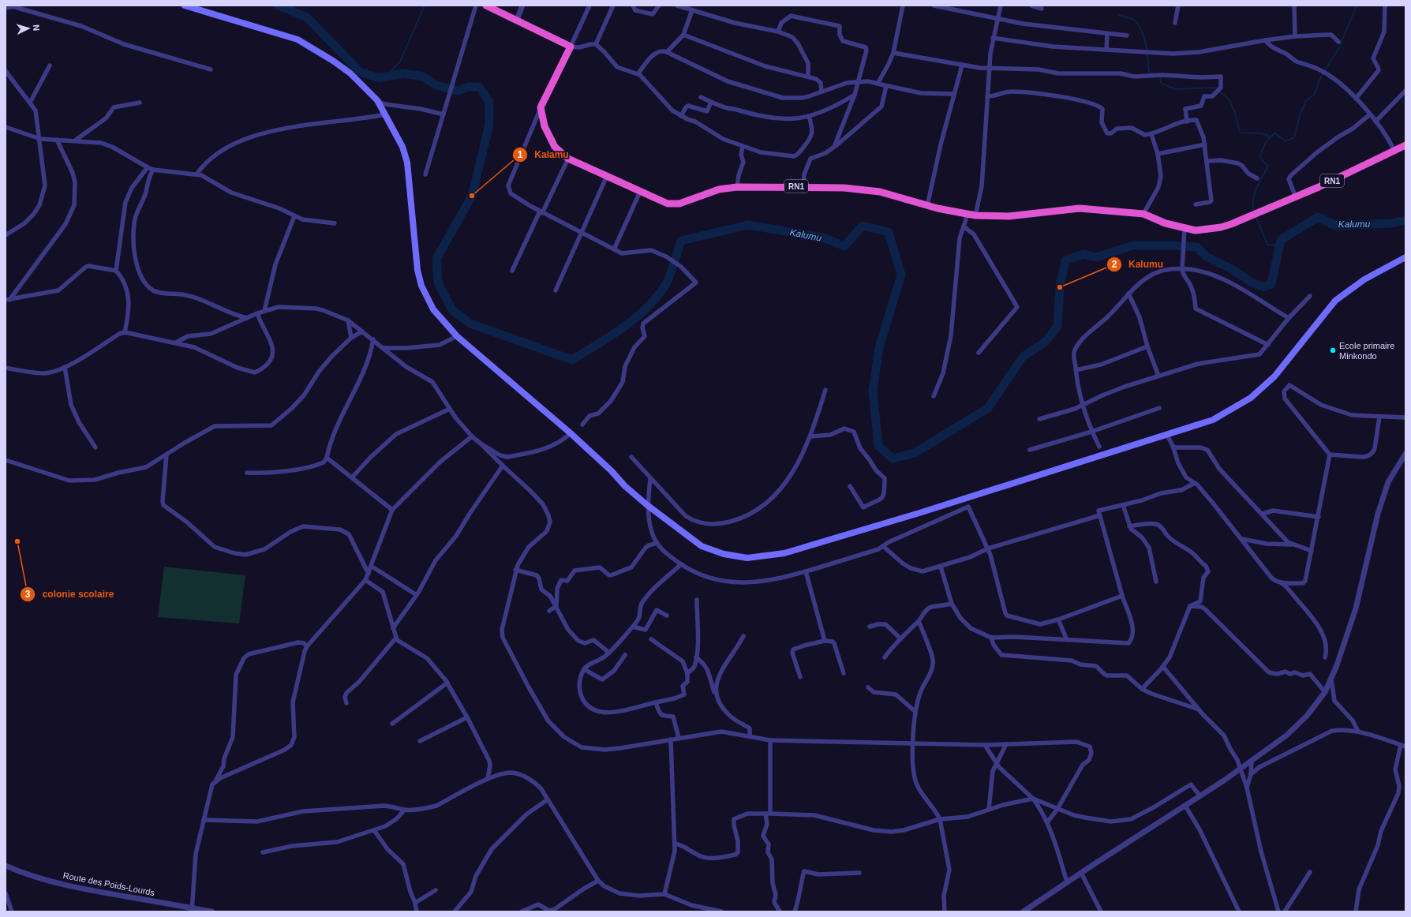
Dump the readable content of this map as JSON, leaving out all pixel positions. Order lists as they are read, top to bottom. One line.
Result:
{"streets":{"highway":["RN1"],"street":["Route des Poids-Lourds"]},"water":["Kalumu"],"places":["Kalamu","Kalumu","Ecole primaire Minkondo","colonie scolaire"],"north":"right"}
